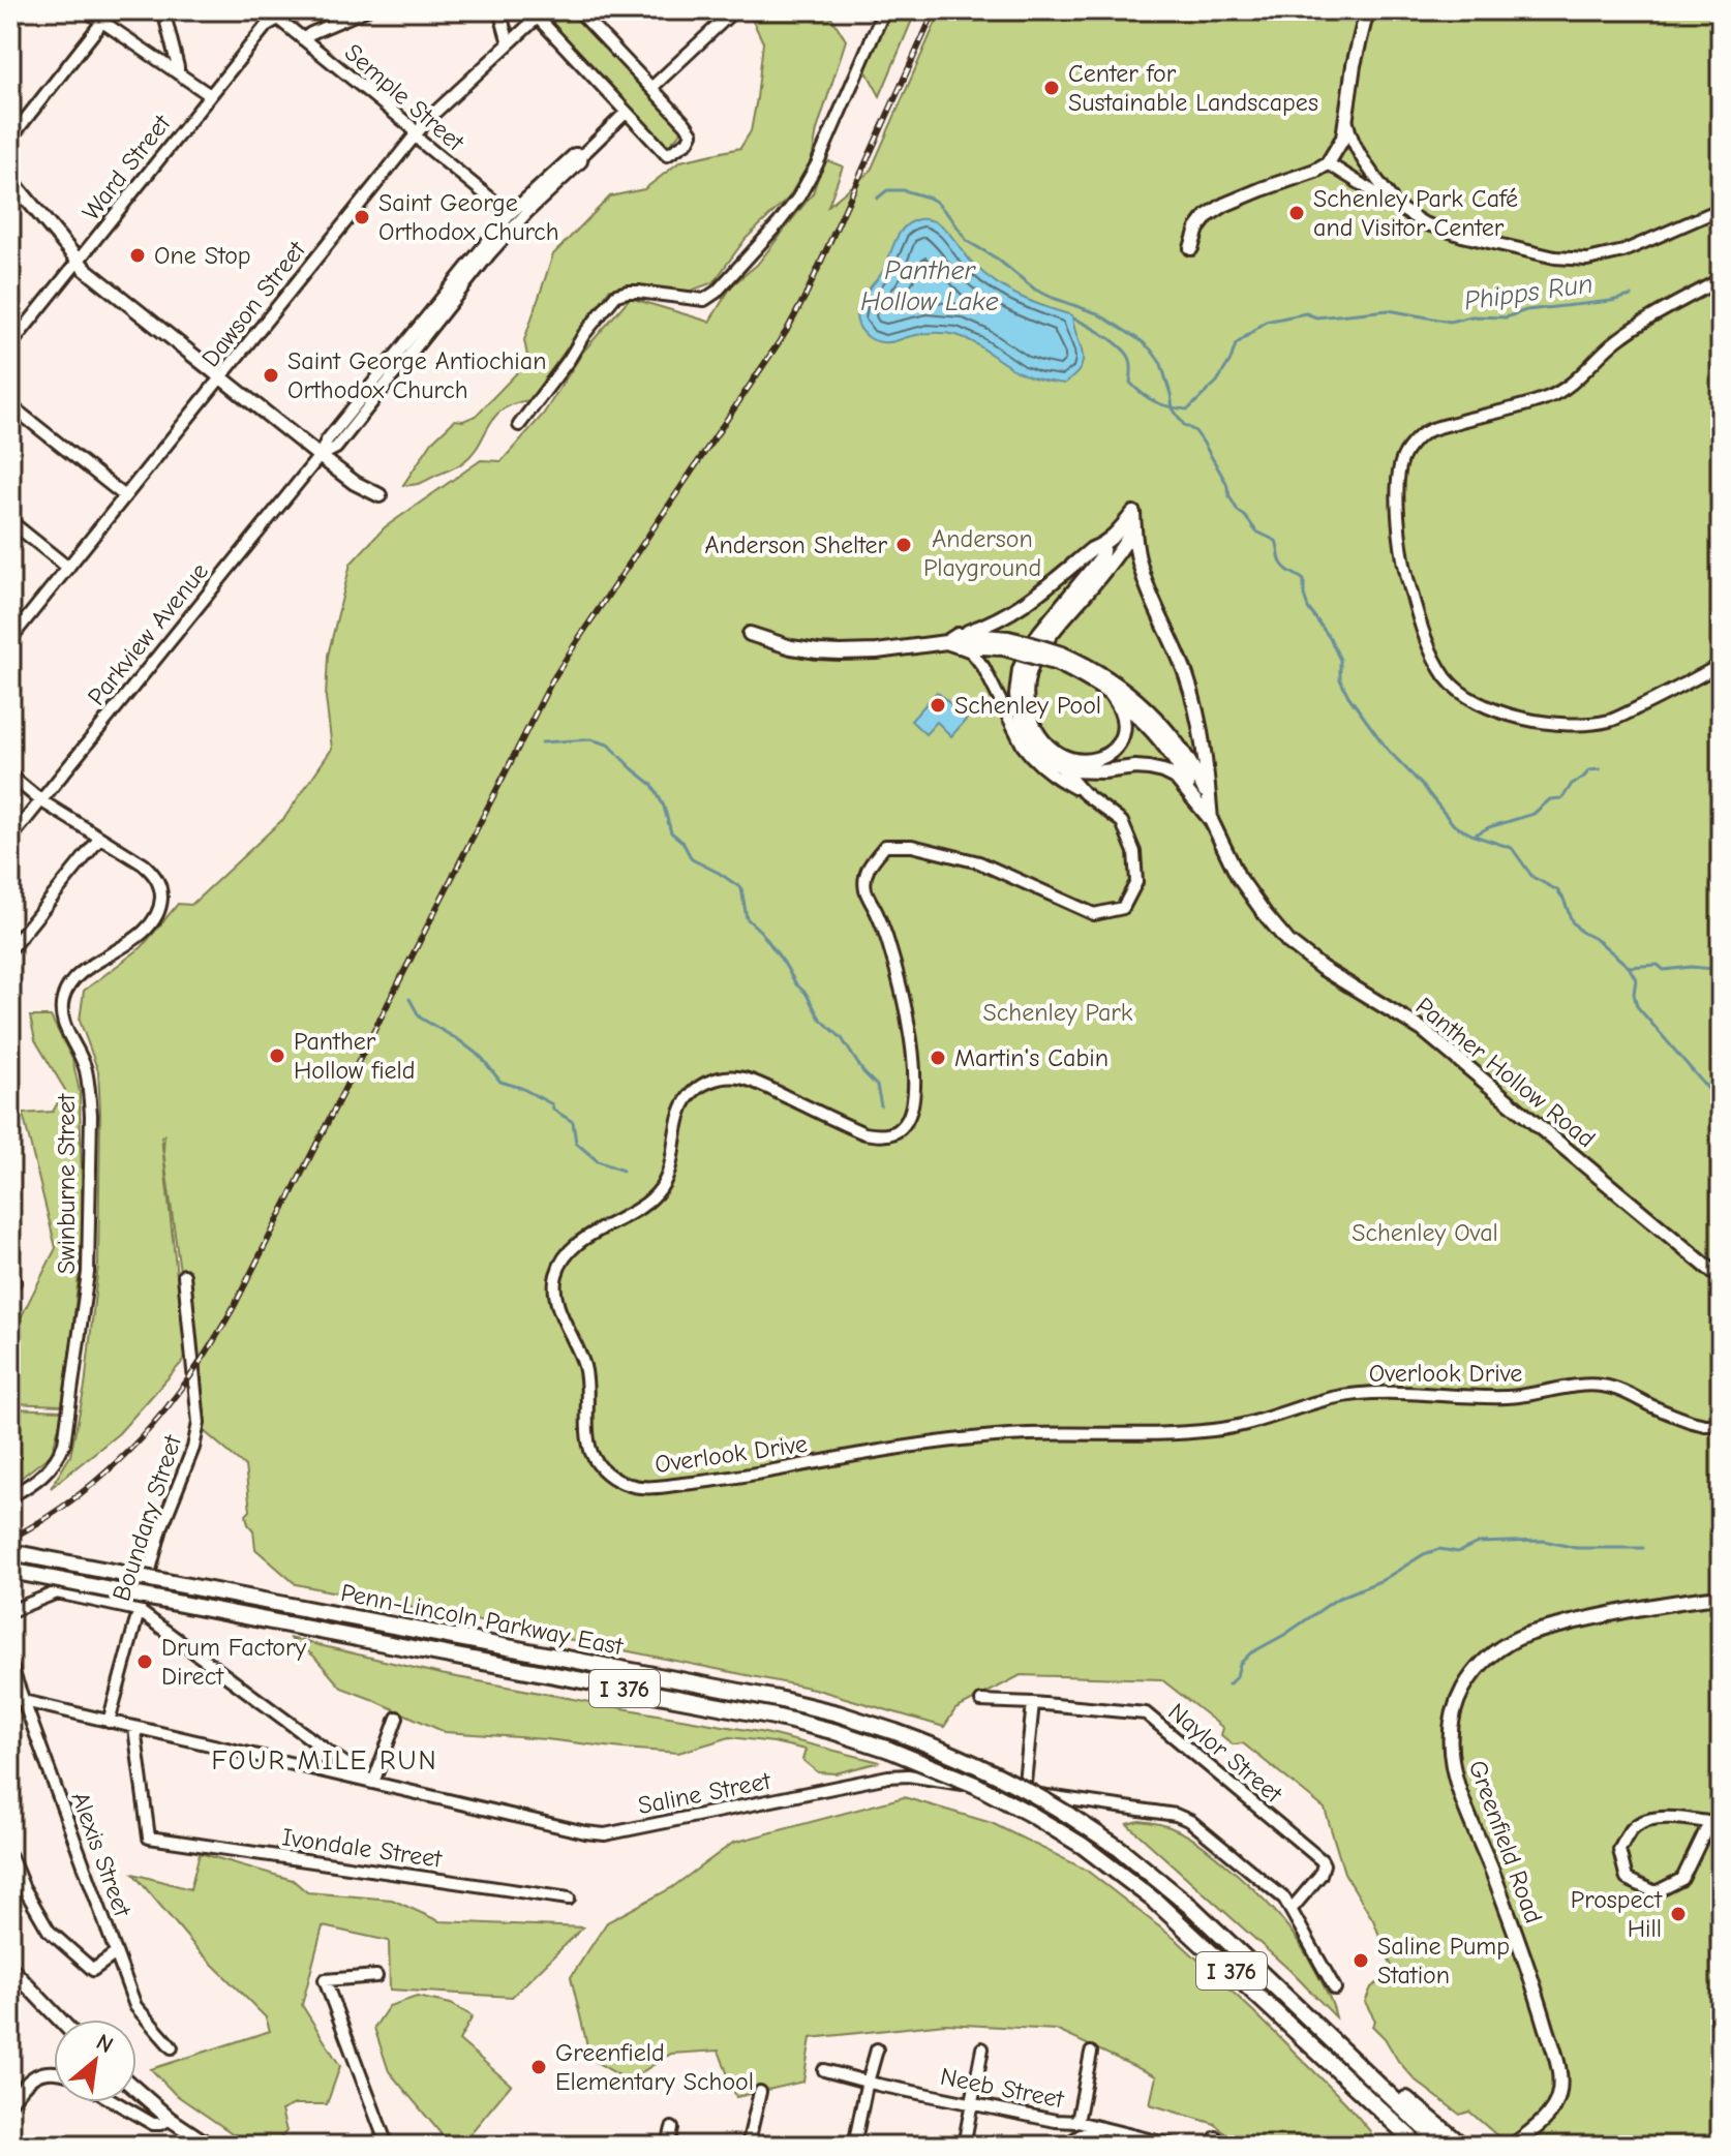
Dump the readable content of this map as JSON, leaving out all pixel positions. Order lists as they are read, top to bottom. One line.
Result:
{"streets":{"highway":["Penn-Lincoln Parkway East","I 376"],"main road":["Panther Hollow Road","Greenfield Road"],"street":["Semple Street","Ward Street","Dawson Street","Parkview Avenue","Swinburne Street","Overlook Drive","Boundary Street","Naylor Street","Saline Street","Ivondale Street","Alexis Street","Neeb Street"]},"crossings":[["Semple Street","Ward Street"],["Semple Street","Dawson Street"],["Semple Street","Parkview Avenue"],["Parkview Avenue","Swinburne Street"],["Boundary Street","Saline Street"],["Naylor Street","Saline Street"],["Saline Street","Ivondale Street"],["Saline Street","Alexis Street"]],"districts":["FOUR MILE RUN"],"water":["Panther Hollow Lake","Phipps Run"],"parks":["Anderson Playground","Schenley Park","Schenley Oval"],"places":["Center for Sustainable Landscapes","Schenley Park Café and Visitor Center","Saint George Orthodox Church","One Stop","Saint George Antiochian Orthodox Church","Anderson Shelter","Schenley Pool","Panther Hollow field","Martin's Cabin","Drum Factory Direct","Prospect Hill","Saline Pump Station","Greenfield Elementary School"],"north":"top right"}
